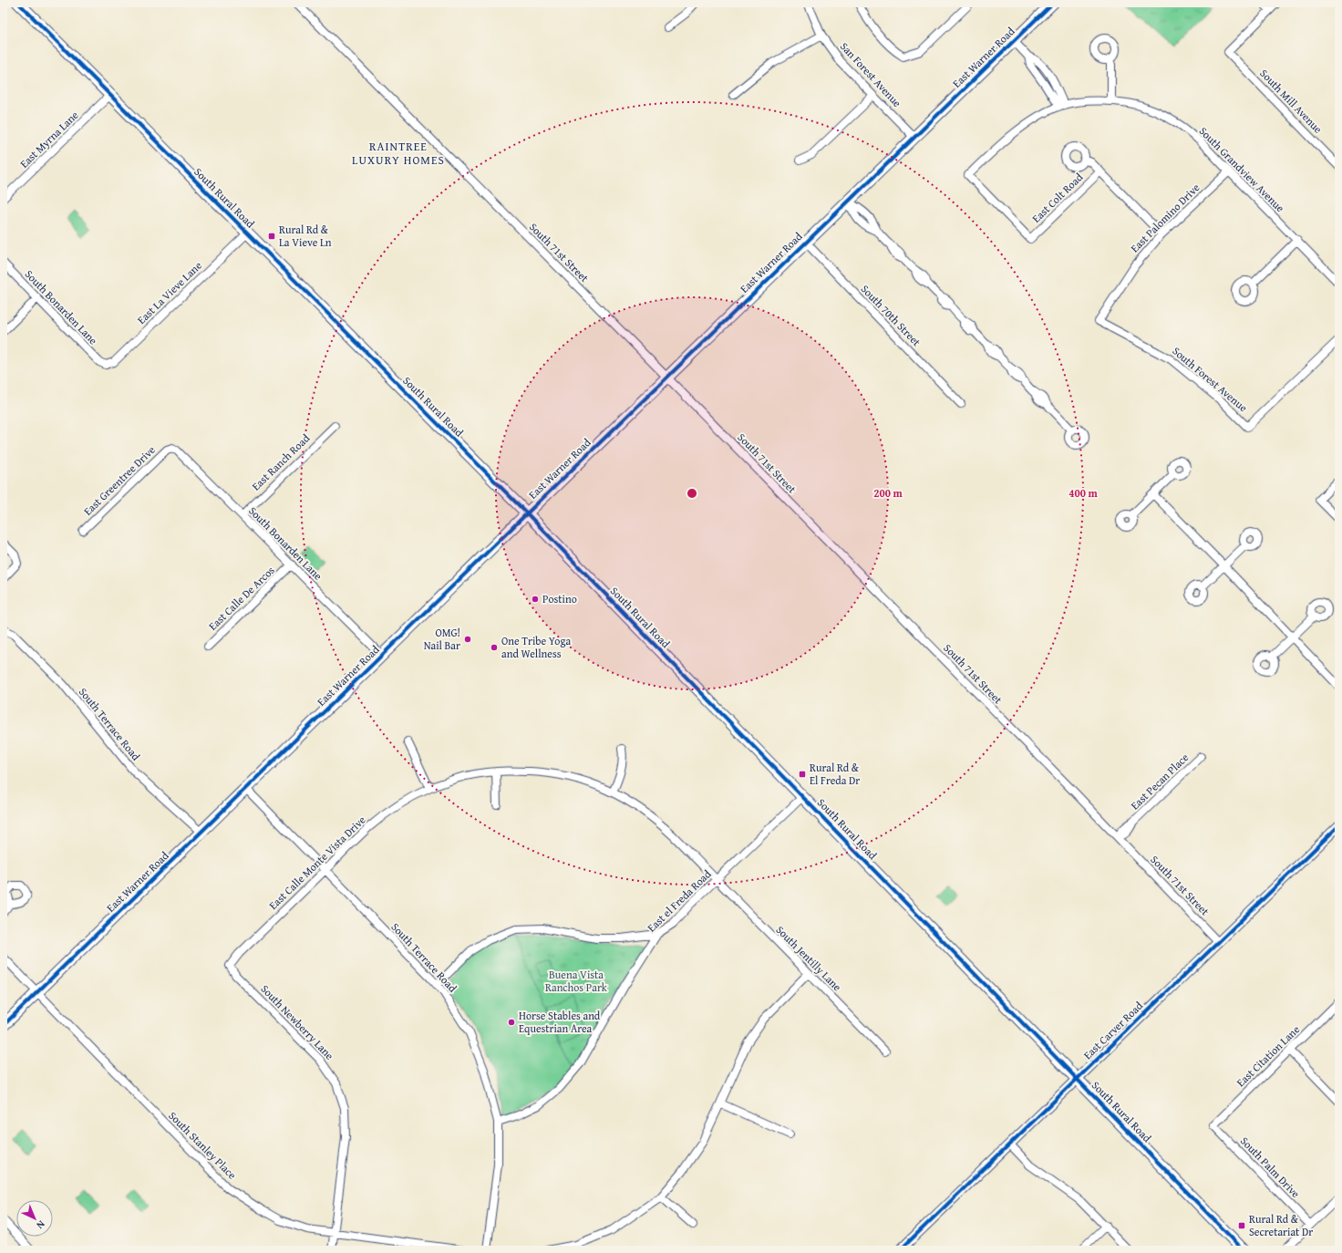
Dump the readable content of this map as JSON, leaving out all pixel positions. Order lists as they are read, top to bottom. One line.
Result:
{"streets":{"main road":["East Warner Road","South Rural Road"],"street":["San Forest Avenue","South Mill Avenue","East Myrna Lane","South Grandview Avenue","East Colt Road","East Palomino Drive","South 71st Street","East La Vieve Lane","South Bonarden Lane","South 70th Street","South Forest Avenue","East Ranch Road","East Greentree Drive","East Calle De Arcos","South Terrace Road","East Pecan Place","East Calle Monte Vista Drive","East el Freda Road","South Jentilly Lane","South Newberry Lane","East Carver Road","East Citation Lane","South Stanley Place","South Palm Drive"]},"crossings":[["East Warner Road","San Forest Avenue"],["East Warner Road","South Rural Road"],["East Warner Road","South 71st Street"],["East Warner Road","South Bonarden Lane"],["East Warner Road","South 70th Street"],["East Warner Road","South Terrace Road"],["East Warner Road","South Stanley Place"],["East Myrna Lane","South Rural Road"],["South Grandview Avenue","East Colt Road"],["South Grandview Avenue","East Palomino Drive"],["South Rural Road","East La Vieve Lane"],["South Rural Road","East el Freda Road"],["South Rural Road","East Carver Road"],["East Palomino Drive","South Forest Avenue"],["South 71st Street","East Pecan Place"],["South 71st Street","East Carver Road"],["East La Vieve Lane","South Bonarden Lane"],["South Bonarden Lane","East Ranch Road"],["South Bonarden Lane","East Greentree Drive"],["South Bonarden Lane","East Calle De Arcos"],["South Terrace Road","East Calle Monte Vista Drive"],["South Terrace Road","East el Freda Road"],["East Calle Monte Vista Drive","East el Freda Road"],["East Calle Monte Vista Drive","South Jentilly Lane"],["East Calle Monte Vista Drive","South Newberry Lane"],["East el Freda Road","South Jentilly Lane"],["South Newberry Lane","South Stanley Place"],["East Citation Lane","South Palm Drive"]],"districts":["RAINTREE LUXURY HOMES"],"parks":["Buena Vista Ranchos Park"],"places":{"transit":["Rural Rd & La Vieve Ln","Rural Rd & El Freda Dr","Rural Rd & Secretariat Dr"],"other":["Postino","OMG! Nail Bar","One Tribe Yoga and Wellness","Horse Stables and Equestrian Area"]},"north":"bottom right","rings":["200 m","400 m"]}
